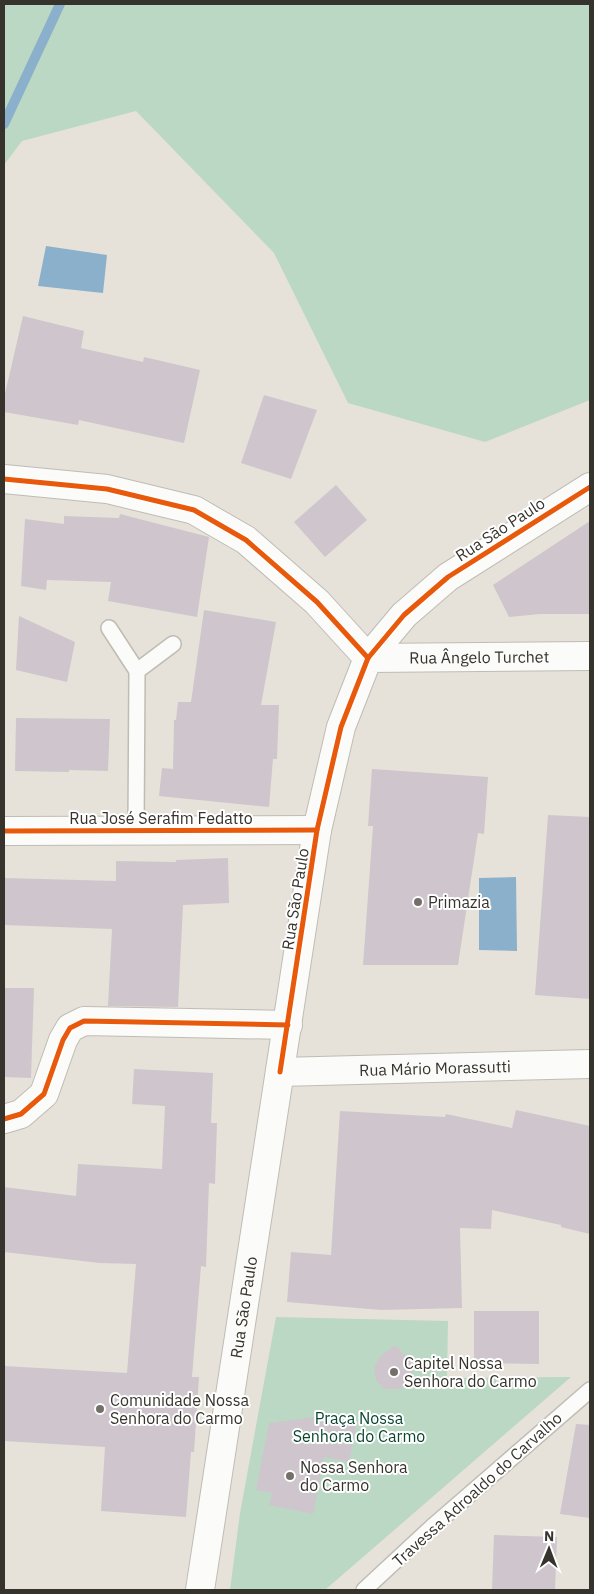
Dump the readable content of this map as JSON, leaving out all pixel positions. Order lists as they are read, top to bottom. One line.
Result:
{"streets":{"street":["Rua São Paulo","Rua Ângelo Turchet","Rua José Serafim Fedatto","Rua Mário Morassutti"],"lane":["Travessa Adroaldo do Carvalho"]},"crossings":[["Rua São Paulo","Rua Ângelo Turchet"],["Rua São Paulo","Rua José Serafim Fedatto"],["Rua São Paulo","Rua Mário Morassutti"]],"parks":["Praça Nossa Senhora do Carmo"],"places":["Primazia","Capitel Nossa Senhora do Carmo","Comunidade Nossa Senhora do Carmo","Nossa Senhora do Carmo"],"north":"top"}
